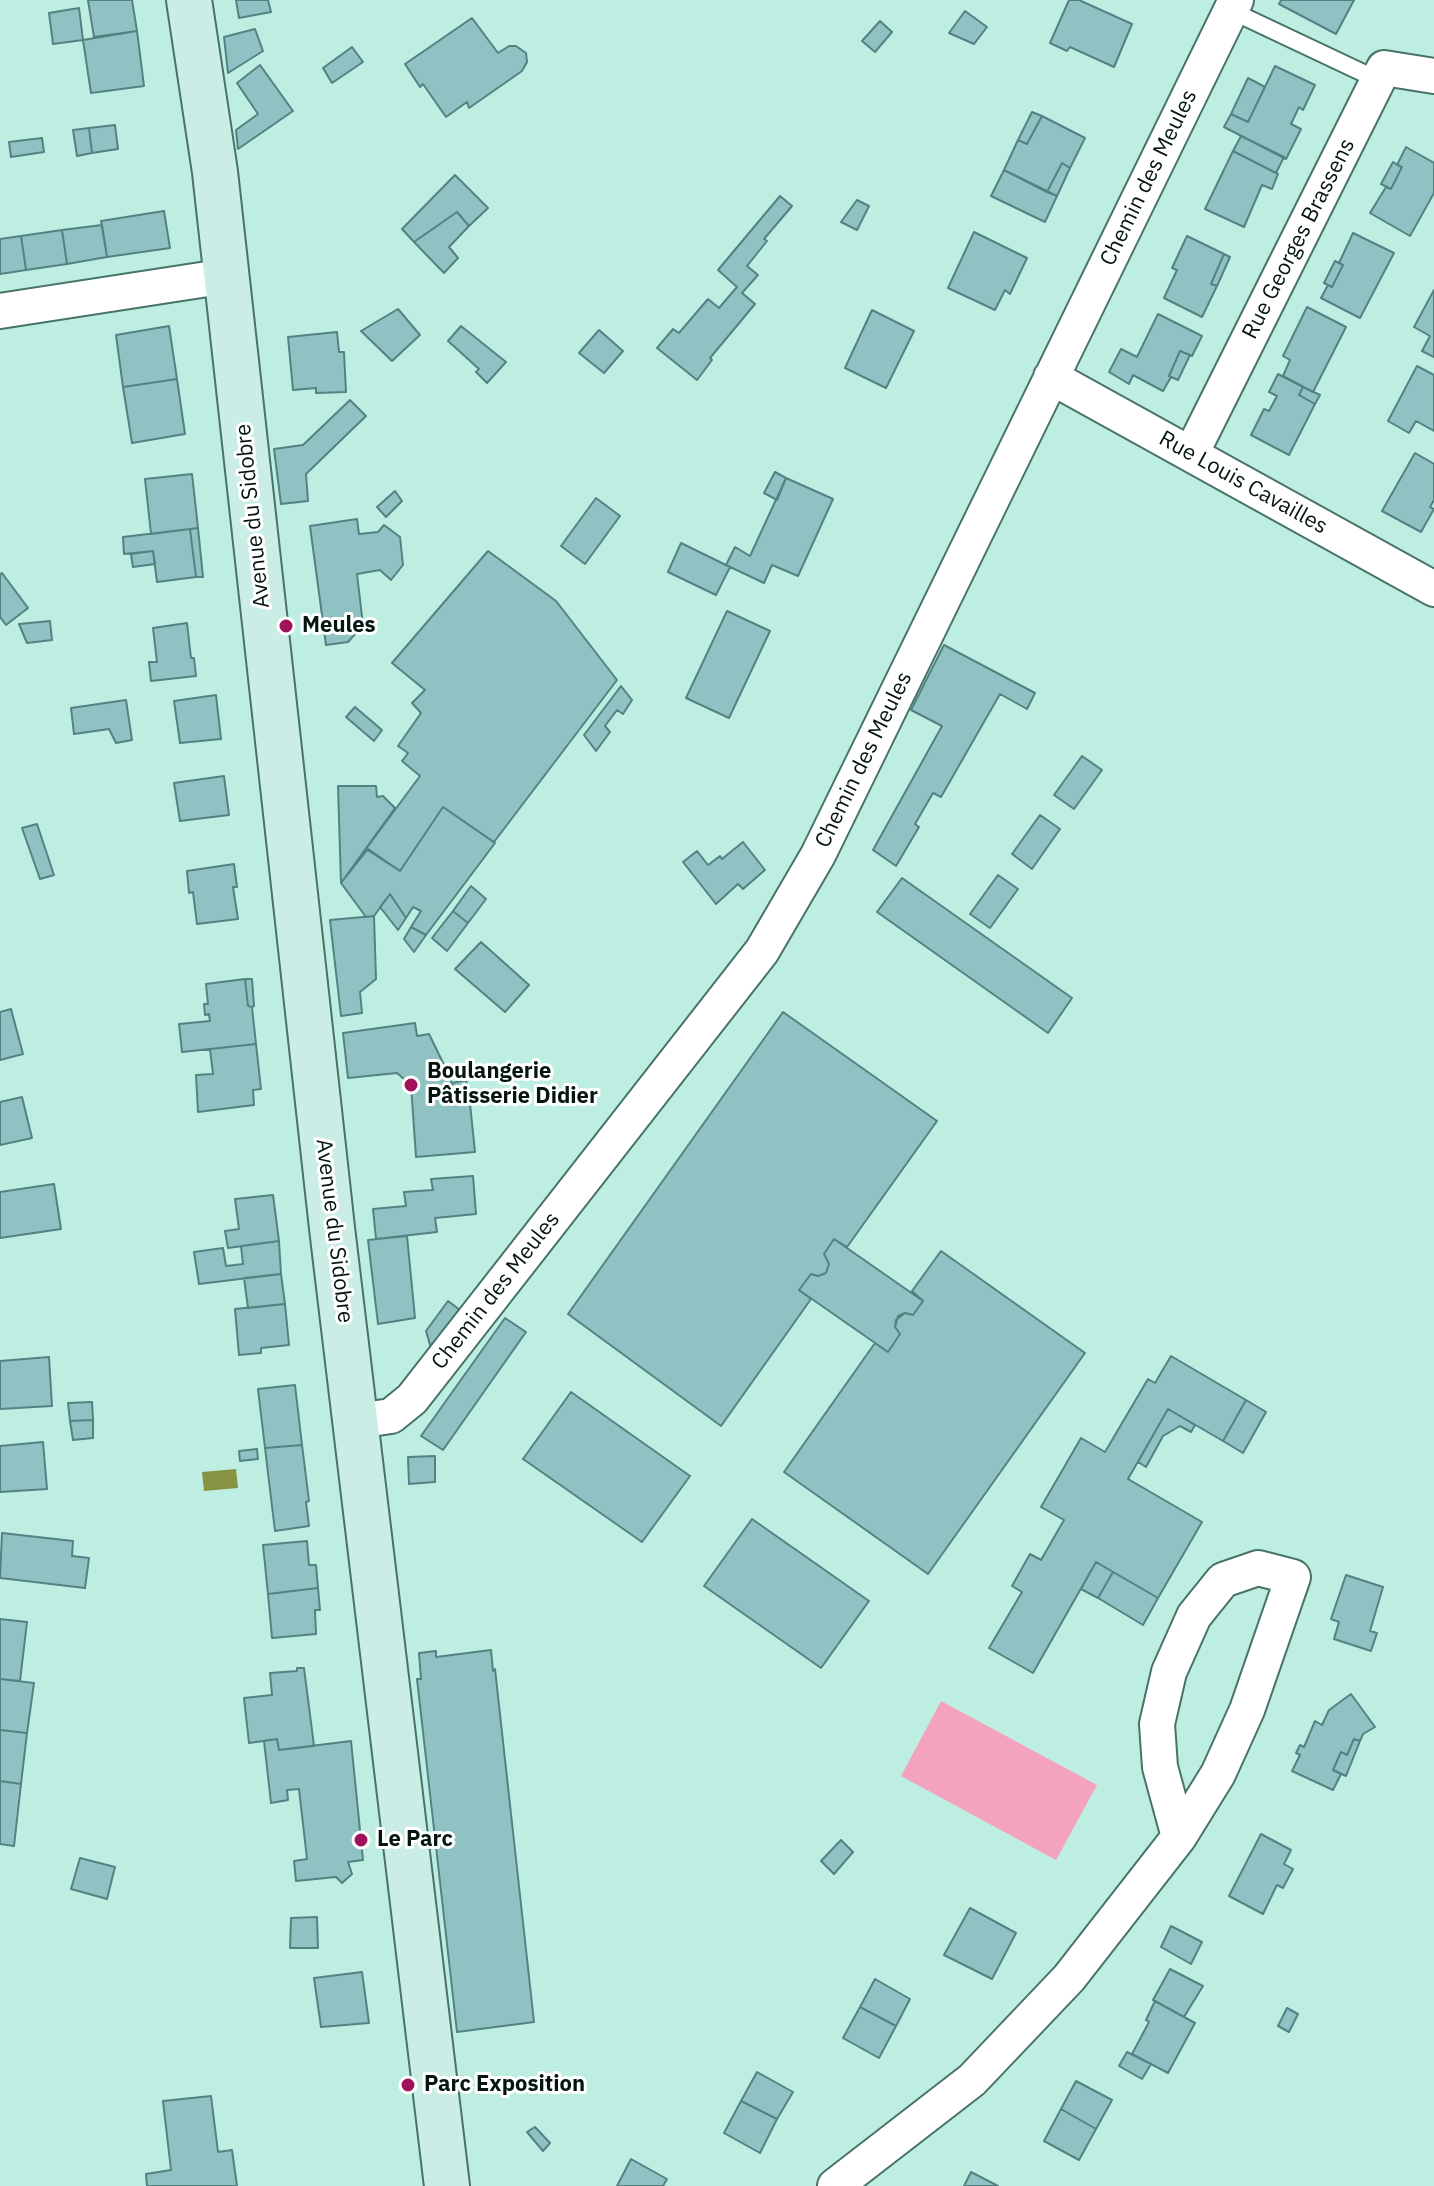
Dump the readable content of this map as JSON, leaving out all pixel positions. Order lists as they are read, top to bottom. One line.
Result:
{"streets":{"main road":["Avenue du Sidobre"],"street":["Chemin des Meules","Rue Georges Brassens","Rue Louis Cavailles"]},"crossings":[["Chemin des Meules","Rue Louis Cavailles"],["Chemin des Meules","Avenue du Sidobre"],["Rue Georges Brassens","Rue Louis Cavailles"]],"places":["Meules","Boulangerie Pâtisserie Didier","Le Parc","Parc Exposition"]}
